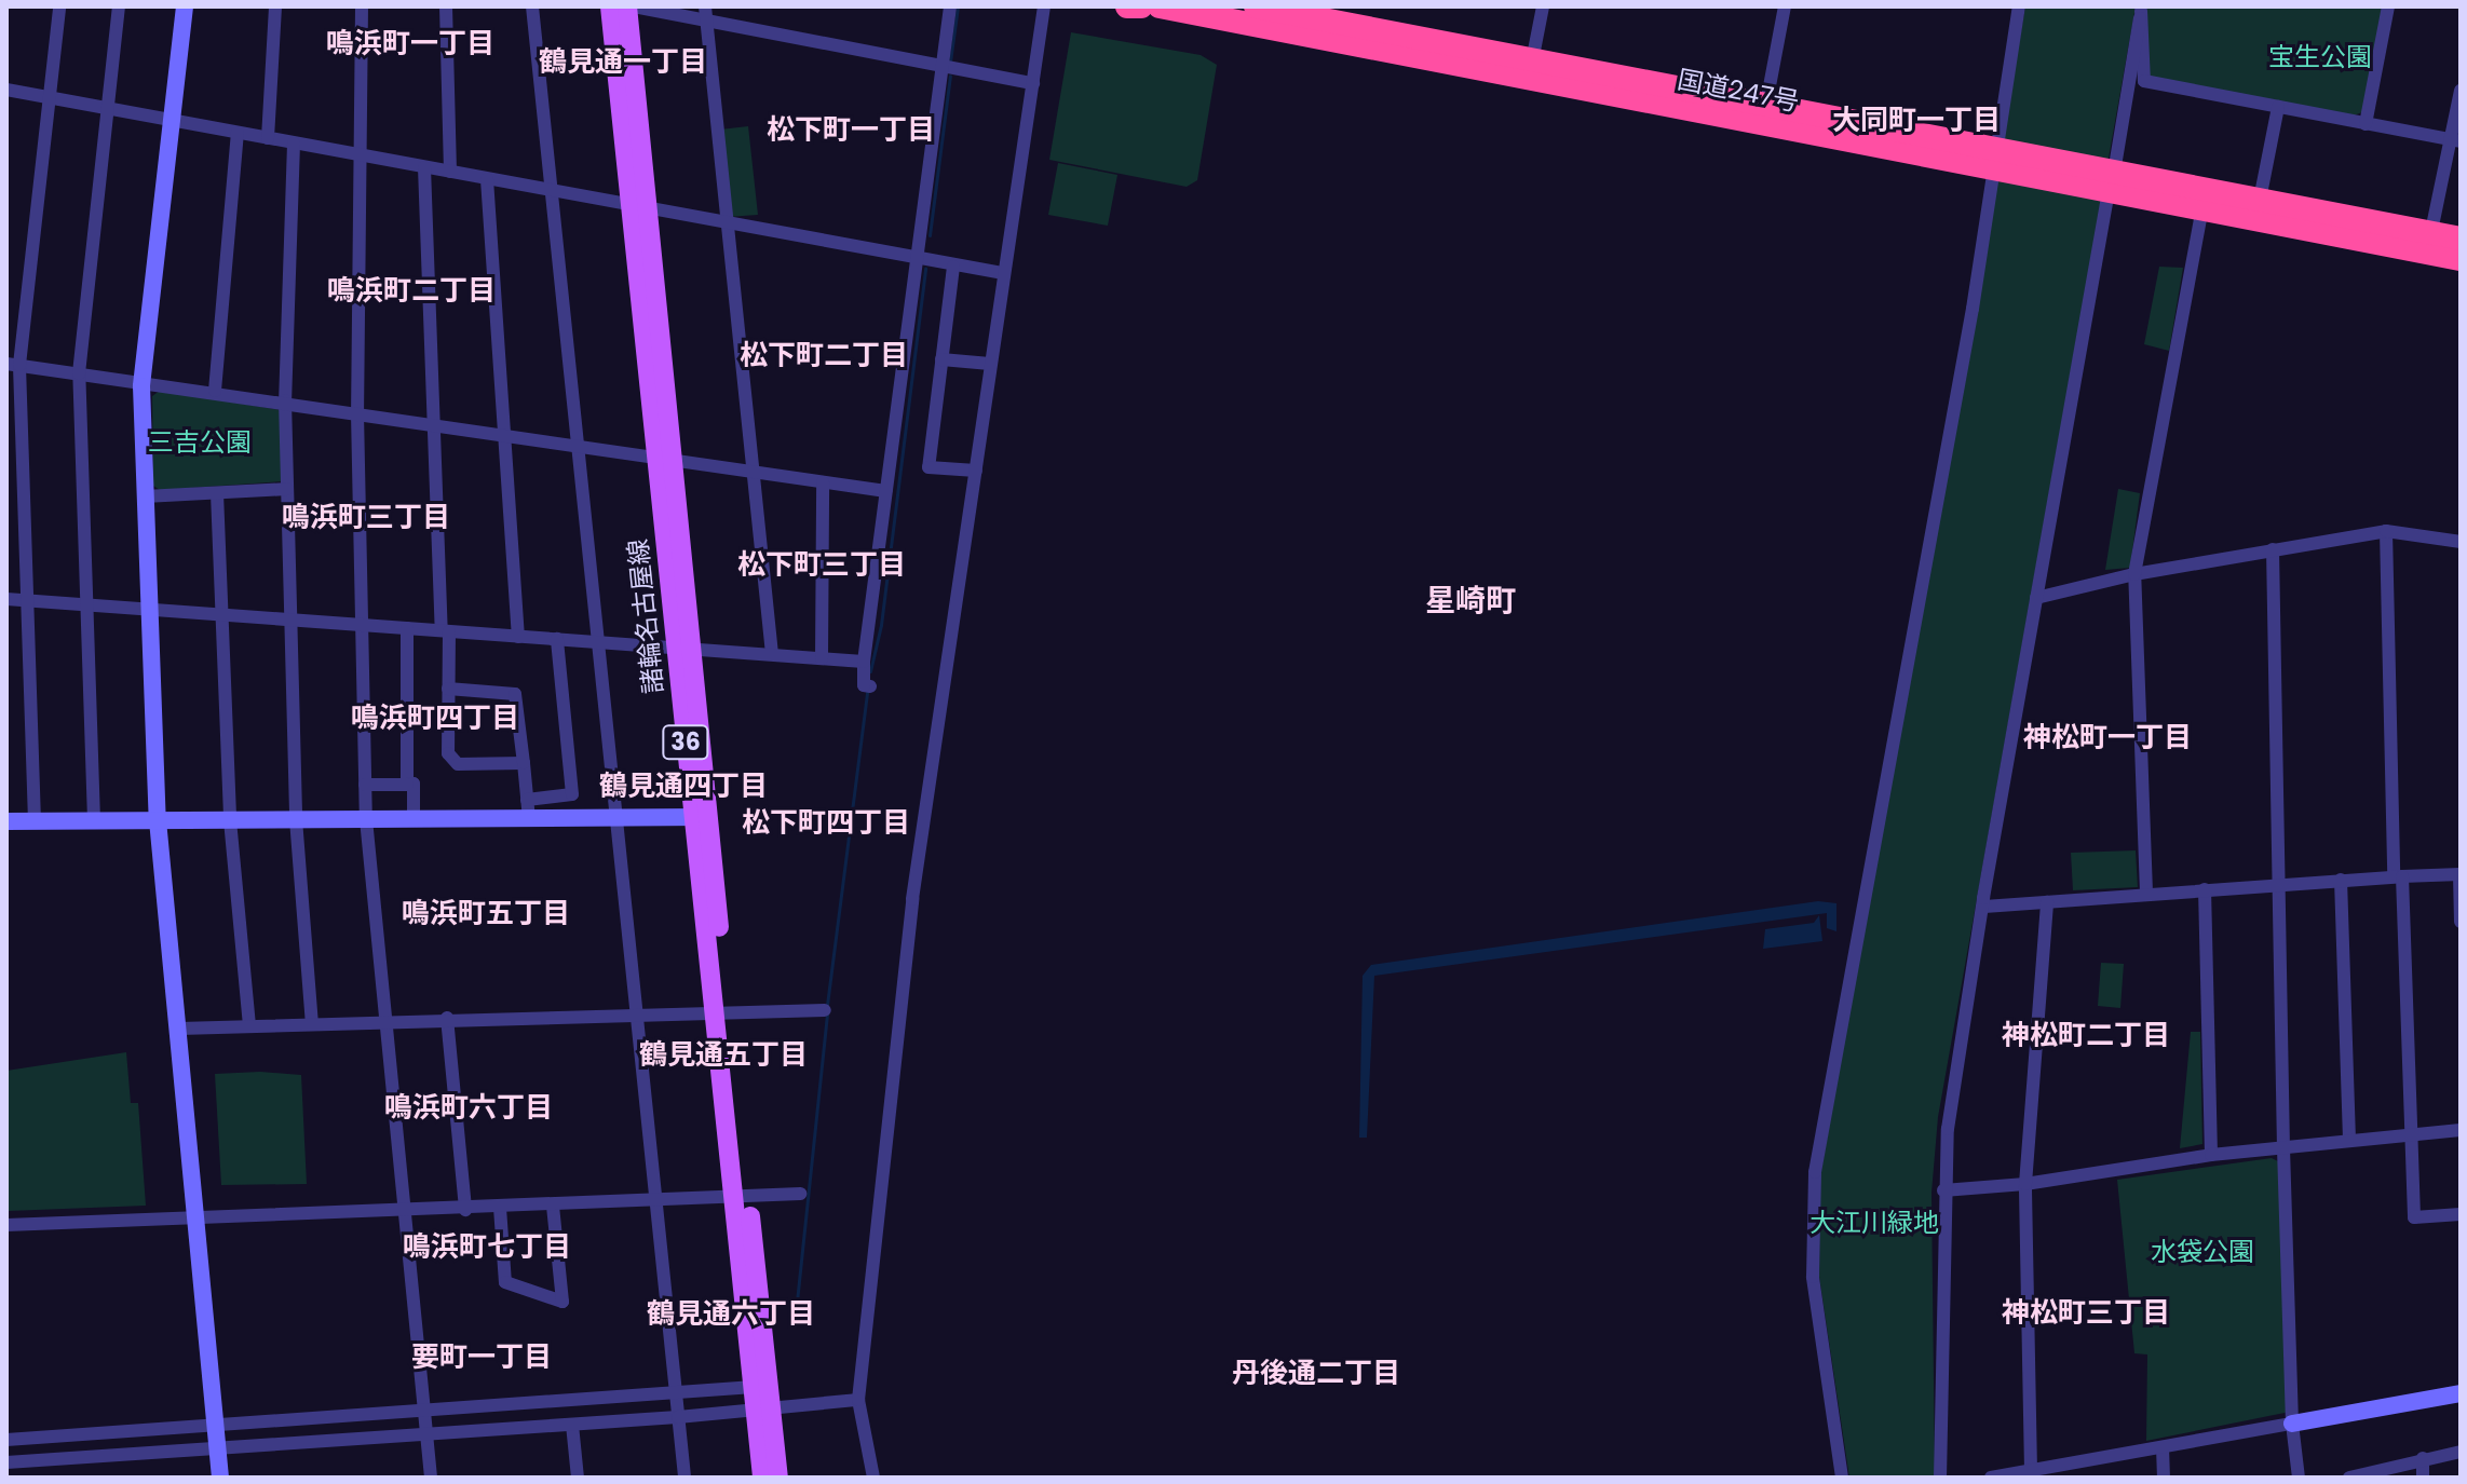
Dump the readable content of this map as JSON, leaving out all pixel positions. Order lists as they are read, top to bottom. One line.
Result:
{"streets":{"highway":["国道247号"],"main road":["諸輪名古屋線","36"]},"districts":["鳴浜町一丁目","鶴見通一丁目","大同町一丁目","松下町一丁目","鳴浜町二丁目","松下町二丁目","鳴浜町三丁目","松下町三丁目","星崎町","鳴浜町四丁目","神松町一丁目","鶴見通四丁目","松下町四丁目","鳴浜町五丁目","神松町二丁目","鶴見通五丁目","鳴浜町六丁目","鳴浜町七丁目","神松町三丁目","鶴見通六丁目","要町一丁目","丹後通二丁目"],"parks":["宝生公園","三吉公園","大江川緑地","水袋公園"]}
